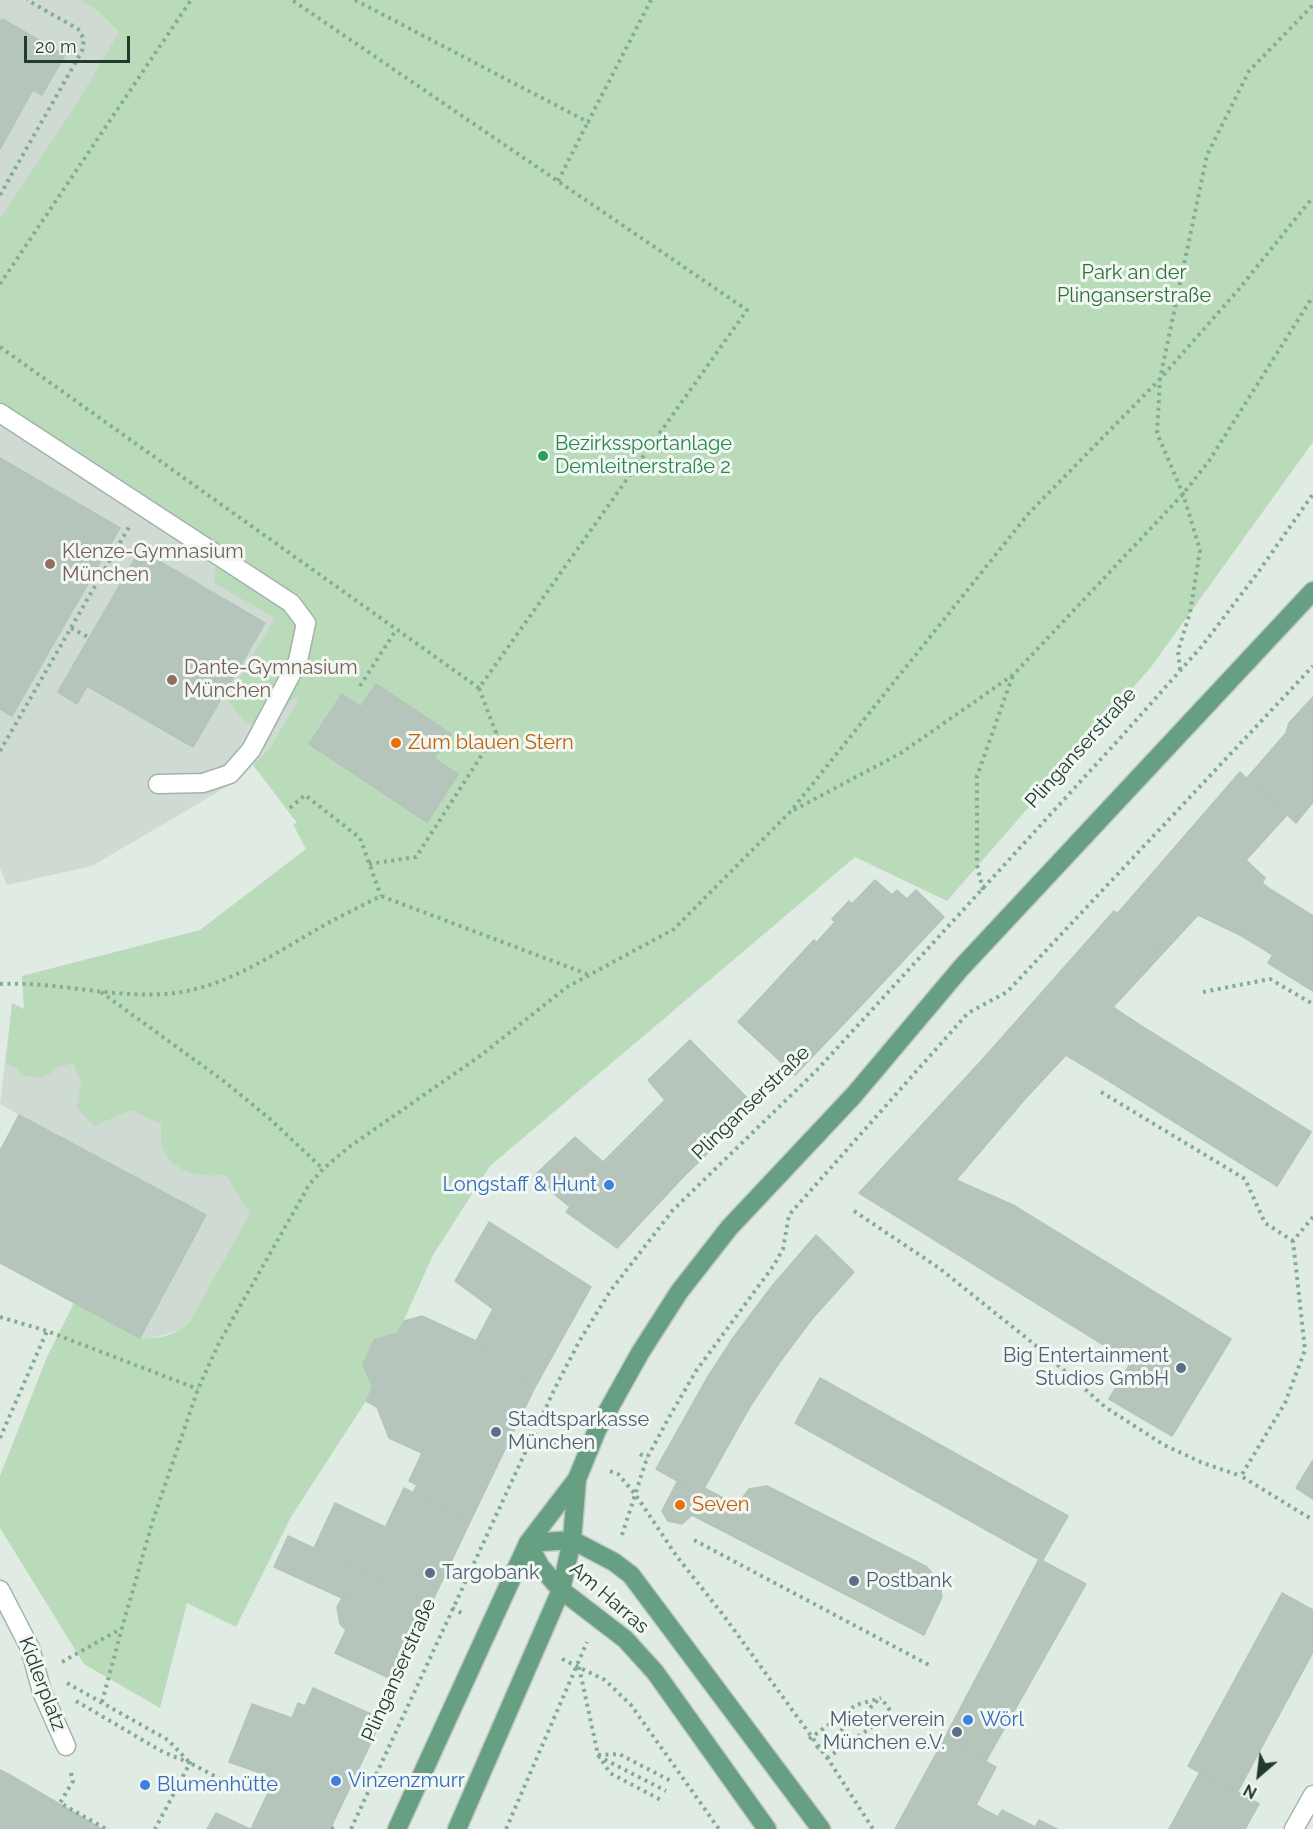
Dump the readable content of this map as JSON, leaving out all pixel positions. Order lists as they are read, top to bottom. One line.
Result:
{"streets":{"main road":["Am Harras"],"street":["Kidlerplatz"],"path":["Plinganserstraße"]},"parks":["Park an der Plinganserstraße"],"places":["Bezirkssportanlage Demleitnerstraße 2","Klenze-Gymnasium München","Dante-Gymnasium München","Zum blauen Stern","Longstaff & Hunt","Big Entertainment Studios GmbH","Stadtsparkasse München","Seven","Targobank","Postbank","Wörl","Mieterverein München e.V.","Vinzenzmurr","Blumenhütte"],"scale_bar":"20 m","north":"bottom left"}
